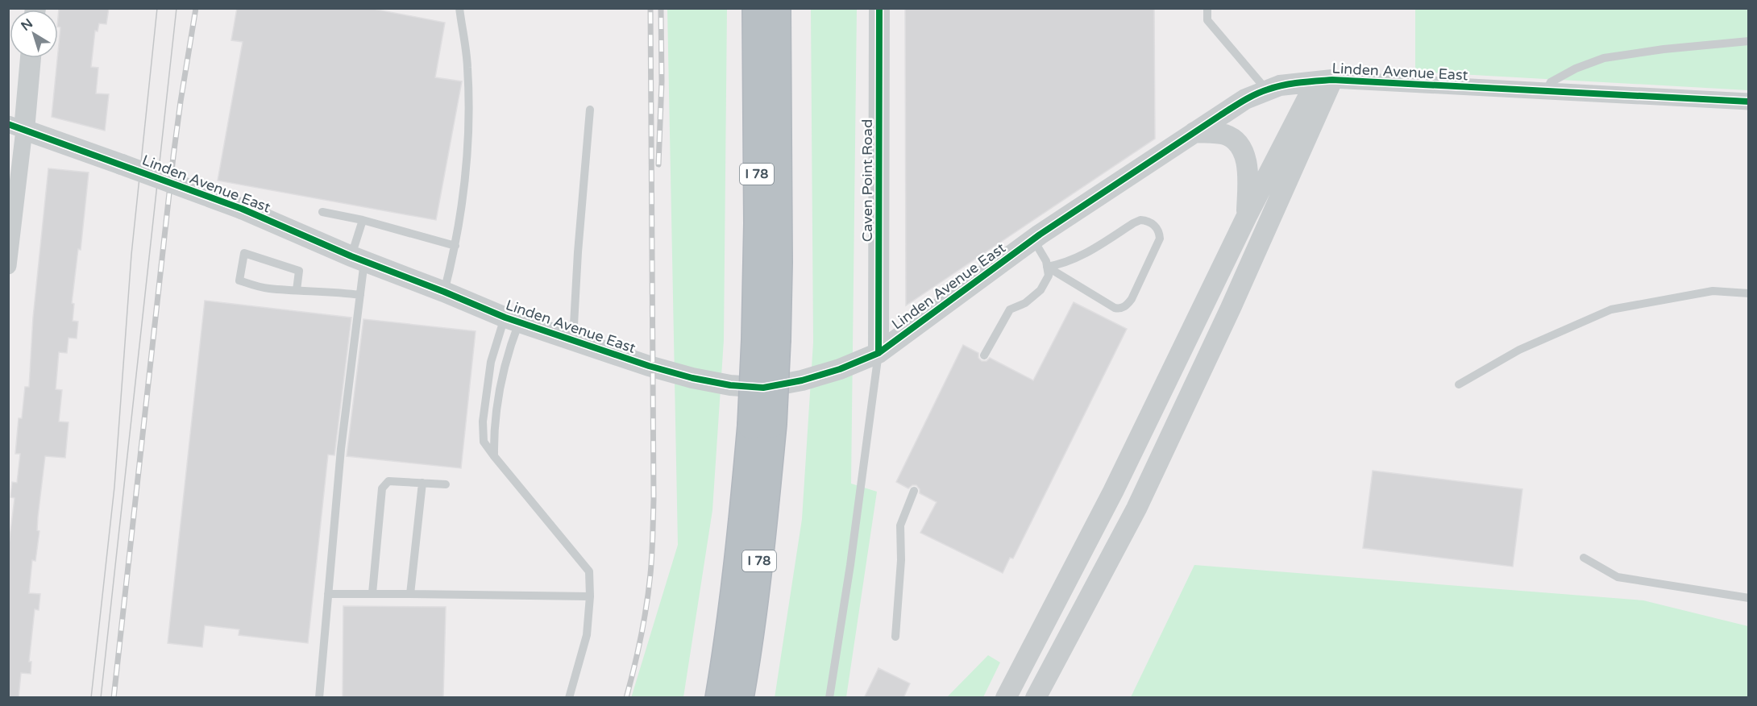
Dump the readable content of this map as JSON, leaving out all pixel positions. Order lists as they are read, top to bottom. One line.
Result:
{"streets":{"highway":["I 78"],"street":["Linden Avenue East","Caven Point Road"]},"crossings":[["Linden Avenue East","Caven Point Road"]],"north":"top left"}
